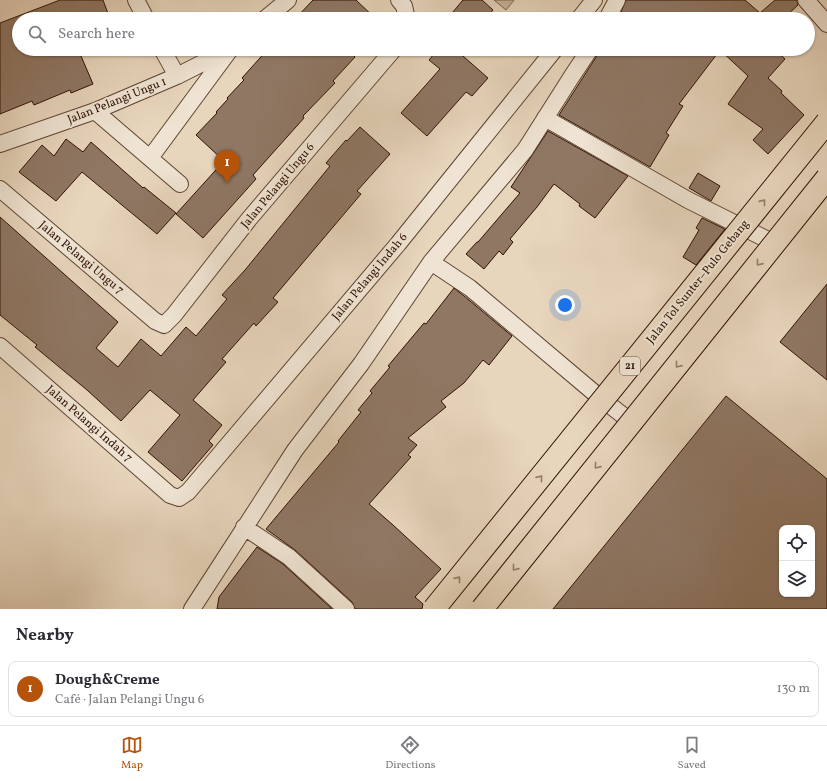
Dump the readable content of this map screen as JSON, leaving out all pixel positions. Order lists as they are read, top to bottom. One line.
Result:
{"streets":{"highway":["Jalan Tol Sunter–Pulo Gebang","21"],"street":["Jalan Pelangi Ungu 1","Jalan Pelangi Ungu 6","Jalan Pelangi Ungu 7","Jalan Pelangi Indah 6","Jalan Pelangi Indah 7"]},"crossings":[["Jalan Pelangi Ungu 6","Jalan Pelangi Ungu 7"],["Jalan Pelangi Indah 6","Jalan Pelangi Indah 7"]],"page":{"search":"Search here","pins":"1","heading":"Nearby","list":[{"mark":"1","name":"Dough&Creme","note":"Café · Jalan Pelangi Ungu 6","value":"130 m"}],"nav":["Map","Directions","Saved"]}}
